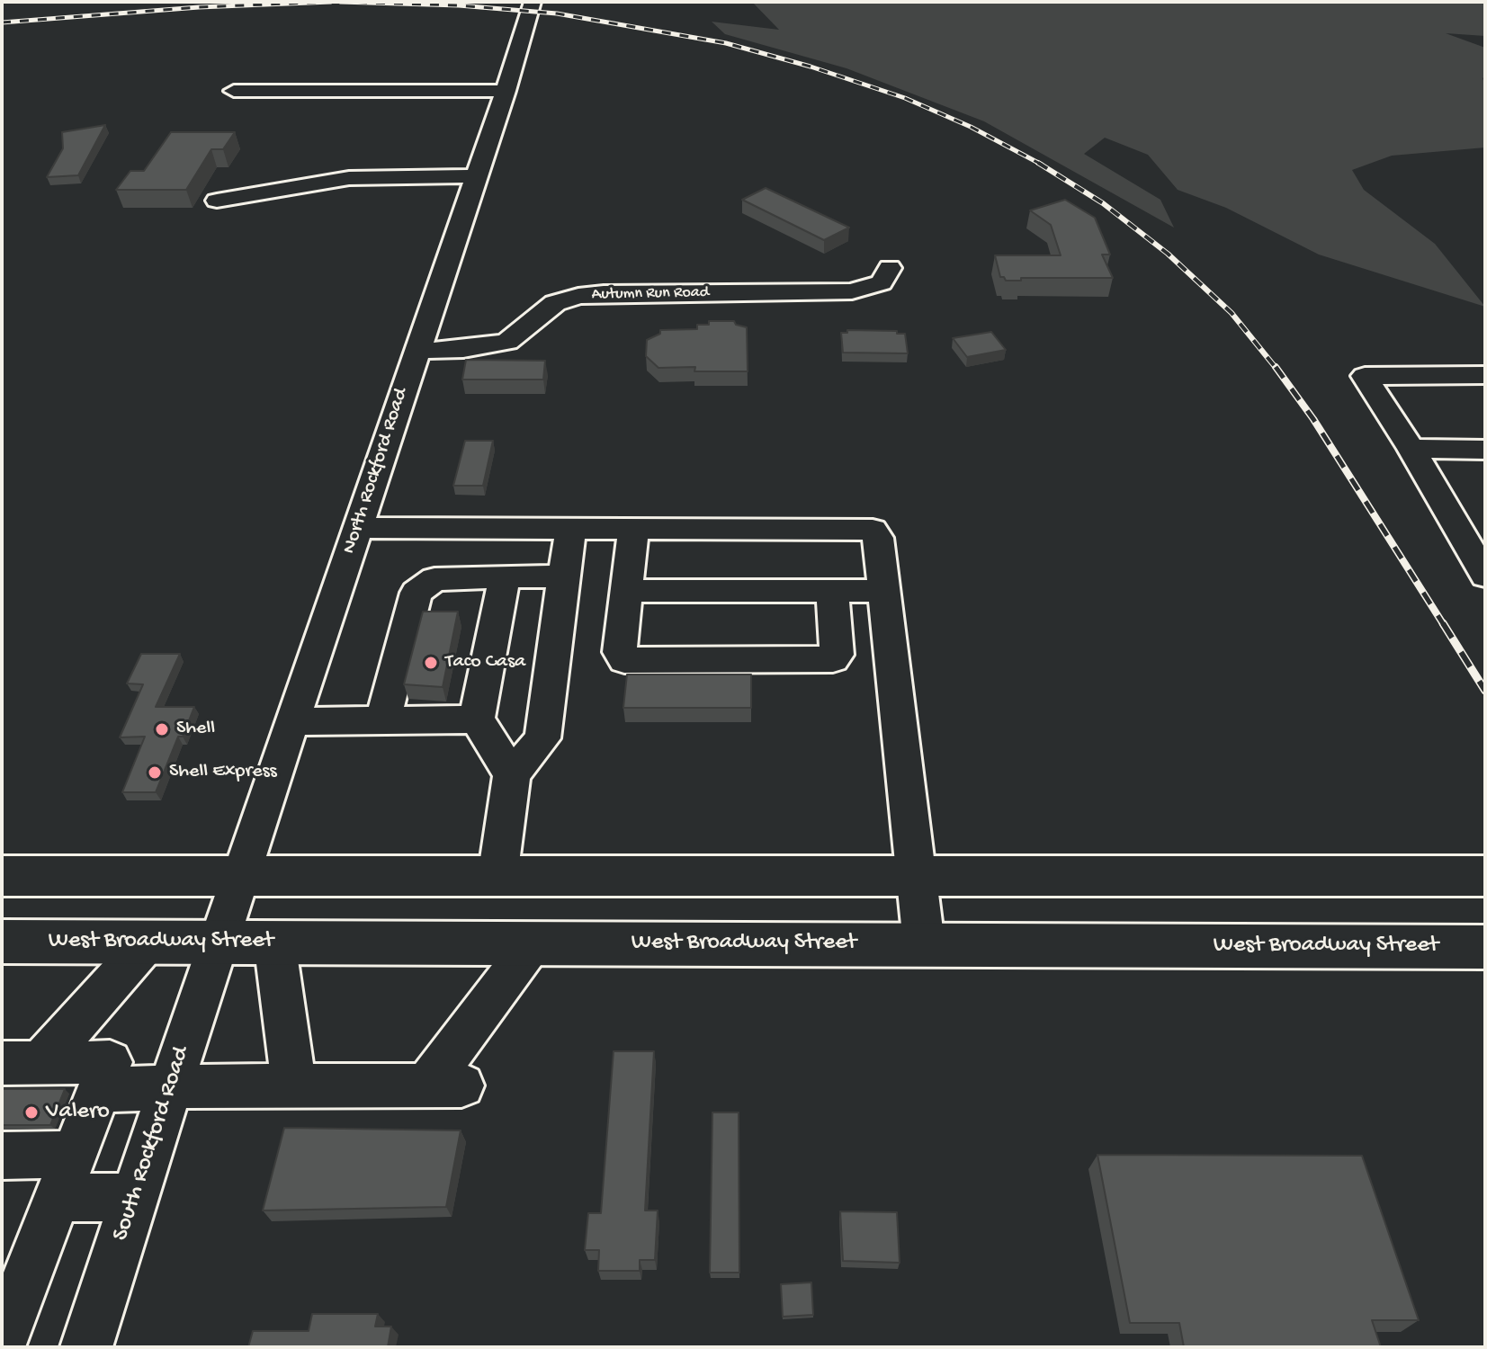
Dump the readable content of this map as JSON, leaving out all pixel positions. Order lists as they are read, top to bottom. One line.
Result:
{"streets":{"main road":["West Broadway Street"],"street":["Autumn Run Road","North Rockford Road","South Rockford Road"]},"crossings":[["Autumn Run Road","North Rockford Road"],["North Rockford Road","West Broadway Street"],["North Rockford Road","South Rockford Road"],["West Broadway Street","South Rockford Road"]],"places":["Taco Casa","Shell","Shell Express","Valero"]}
